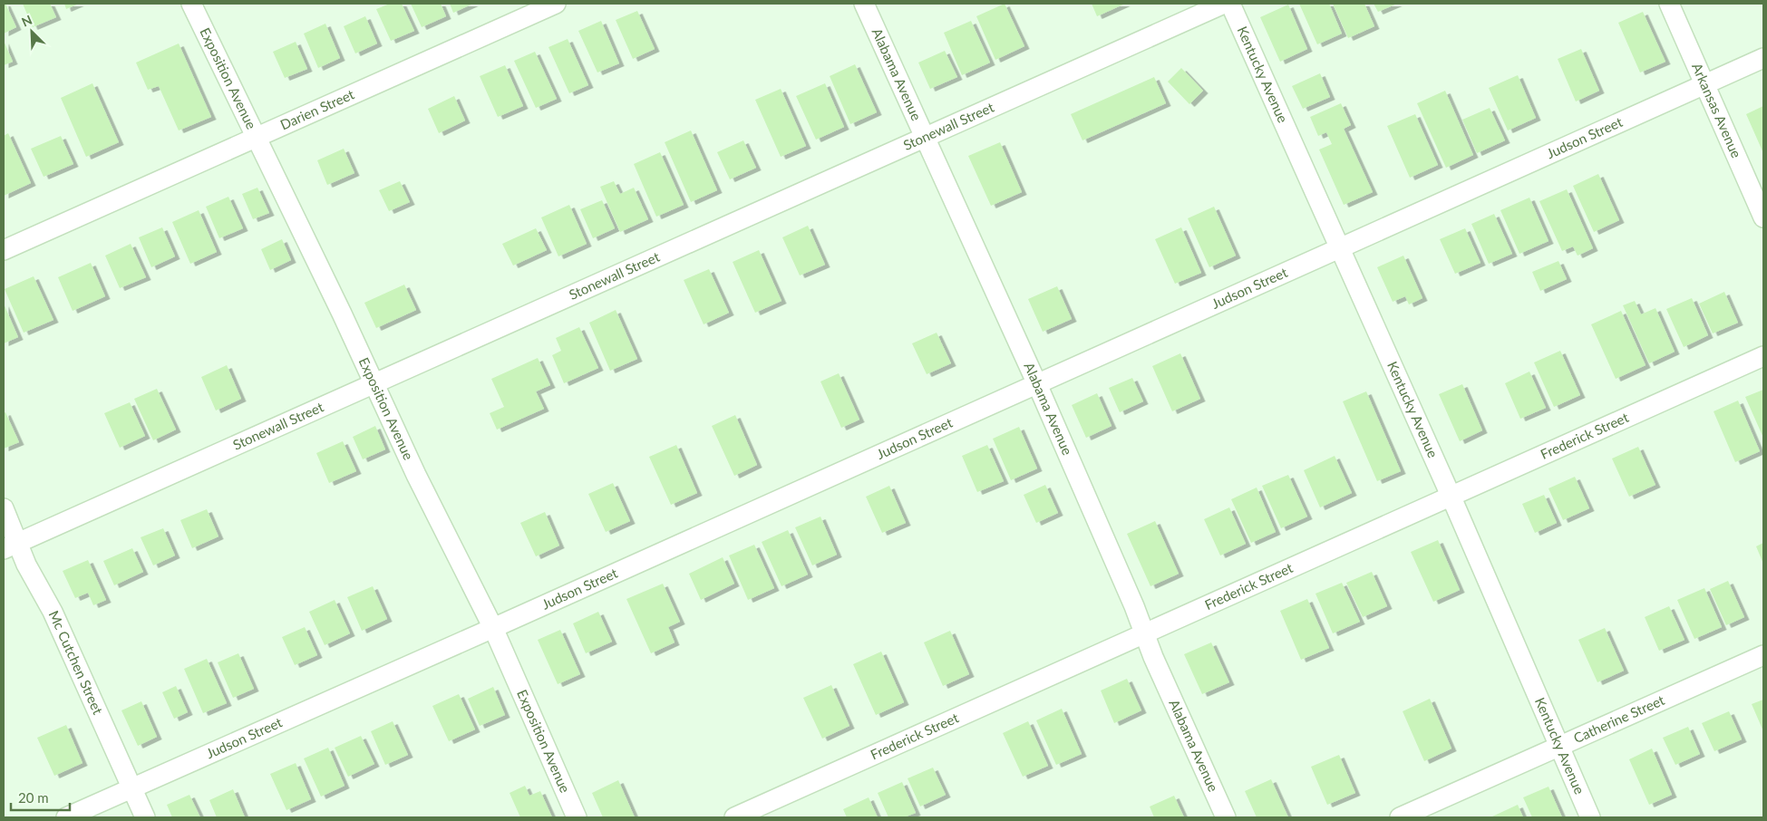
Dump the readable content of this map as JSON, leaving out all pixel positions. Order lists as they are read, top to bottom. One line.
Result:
{"streets":{"street":["Kentucky Avenue","Alabama Avenue","Exposition Avenue","Darien Street","Arkansas Avenue","Stonewall Street","Judson Street","Frederick Street","Mc Cutchen Street","Catherine Street"]},"crossings":[["Kentucky Avenue","Judson Street"],["Kentucky Avenue","Frederick Street"],["Kentucky Avenue","Catherine Street"],["Alabama Avenue","Stonewall Street"],["Alabama Avenue","Judson Street"],["Alabama Avenue","Frederick Street"],["Exposition Avenue","Darien Street"],["Exposition Avenue","Stonewall Street"],["Exposition Avenue","Judson Street"],["Arkansas Avenue","Judson Street"],["Stonewall Street","Mc Cutchen Street"],["Judson Street","Mc Cutchen Street"]],"scale_bar":"20 m","north":"top left"}
